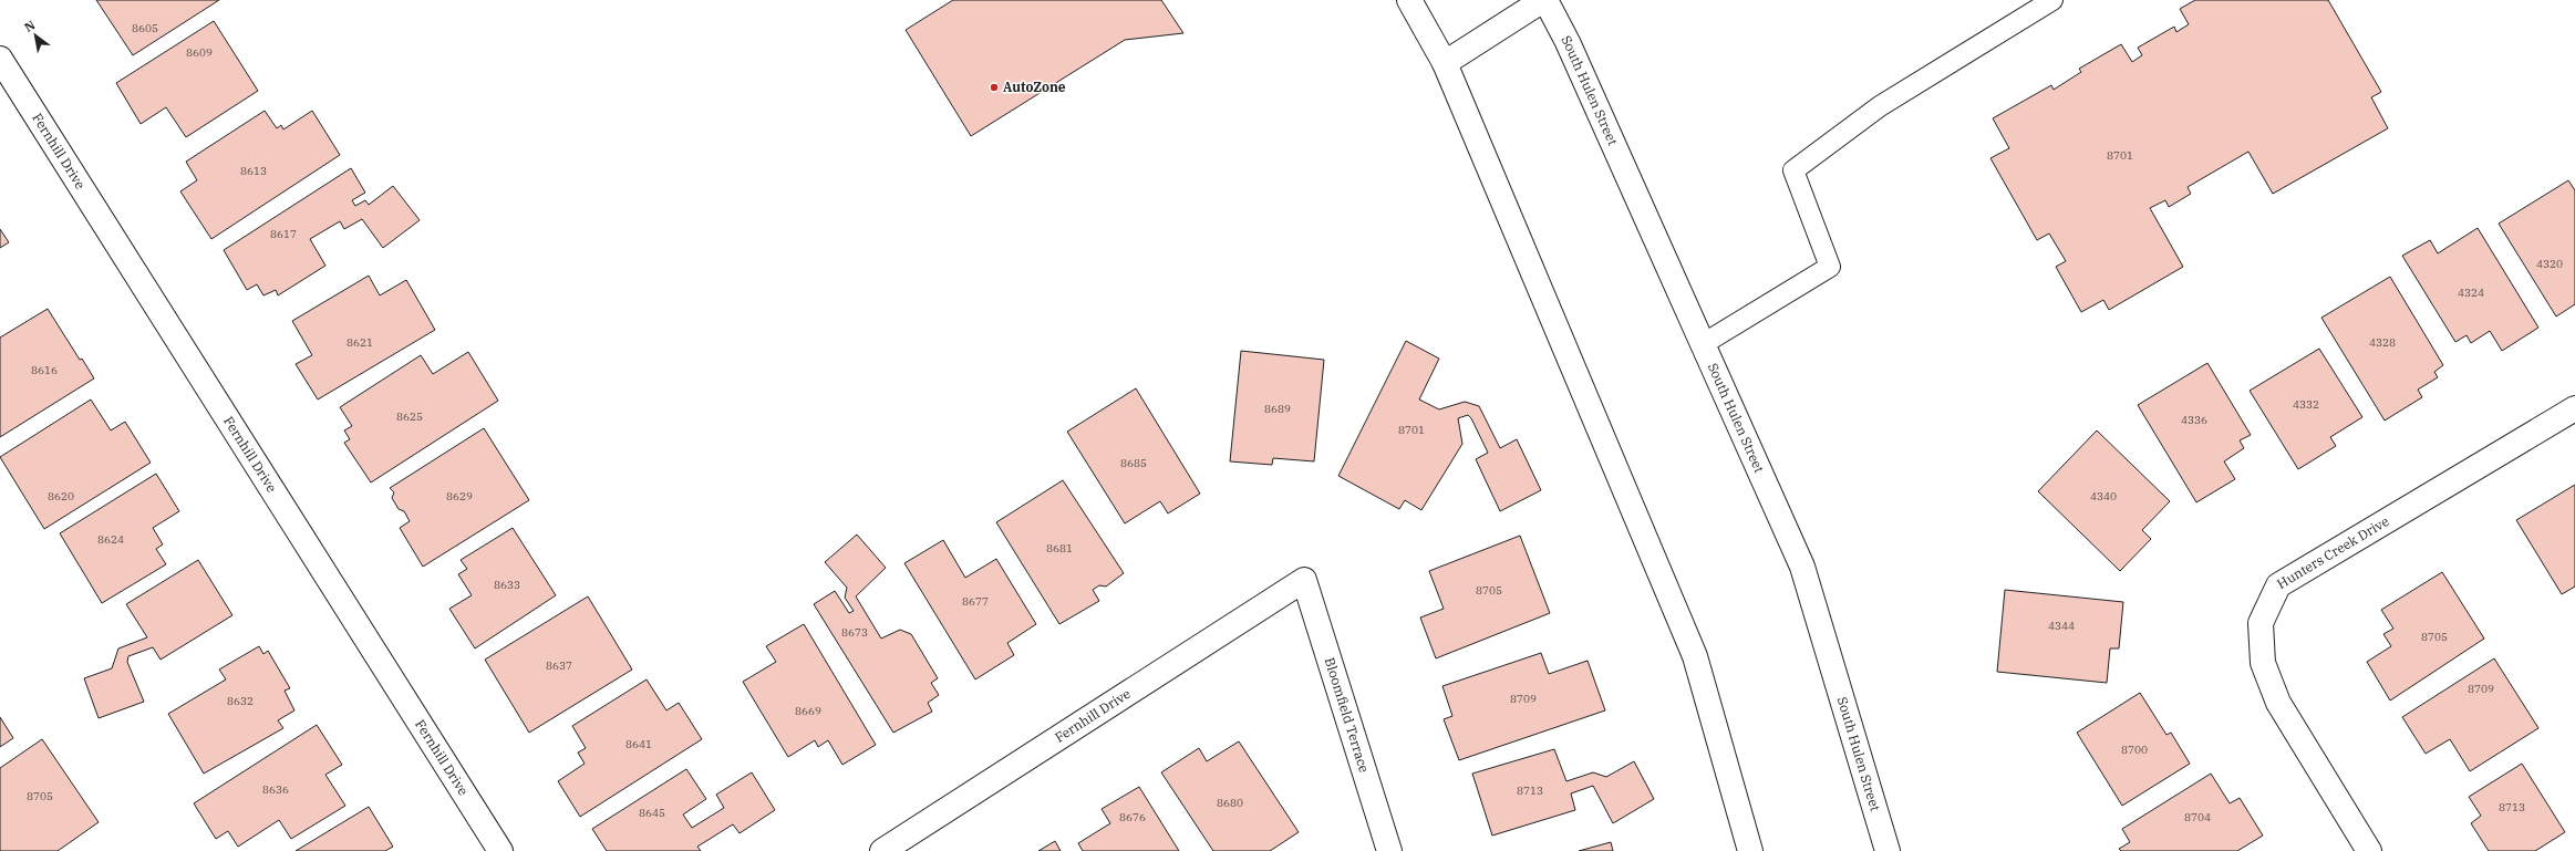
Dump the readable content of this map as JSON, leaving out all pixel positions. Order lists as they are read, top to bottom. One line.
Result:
{"streets":{"street":["South Hulen Street","Fernhill Drive","Hunters Creek Drive","Bloomfield Terrace"]},"crossings":[["Fernhill Drive","Bloomfield Terrace"]],"places":["AutoZone"],"house_numbers":["8605","8609","8701","8613","8617","4320","4324","8621","4328","8616","4332","8689","8625","4336","8701","8685","8620","8629","4340","8624","8681","8633","8705","8677","4344","8673","8705","8637","8709","8709","8632","8669","8641","8700","8636","8713","8705","8680","8713","8645","8676","8704"],"north":"top left"}
